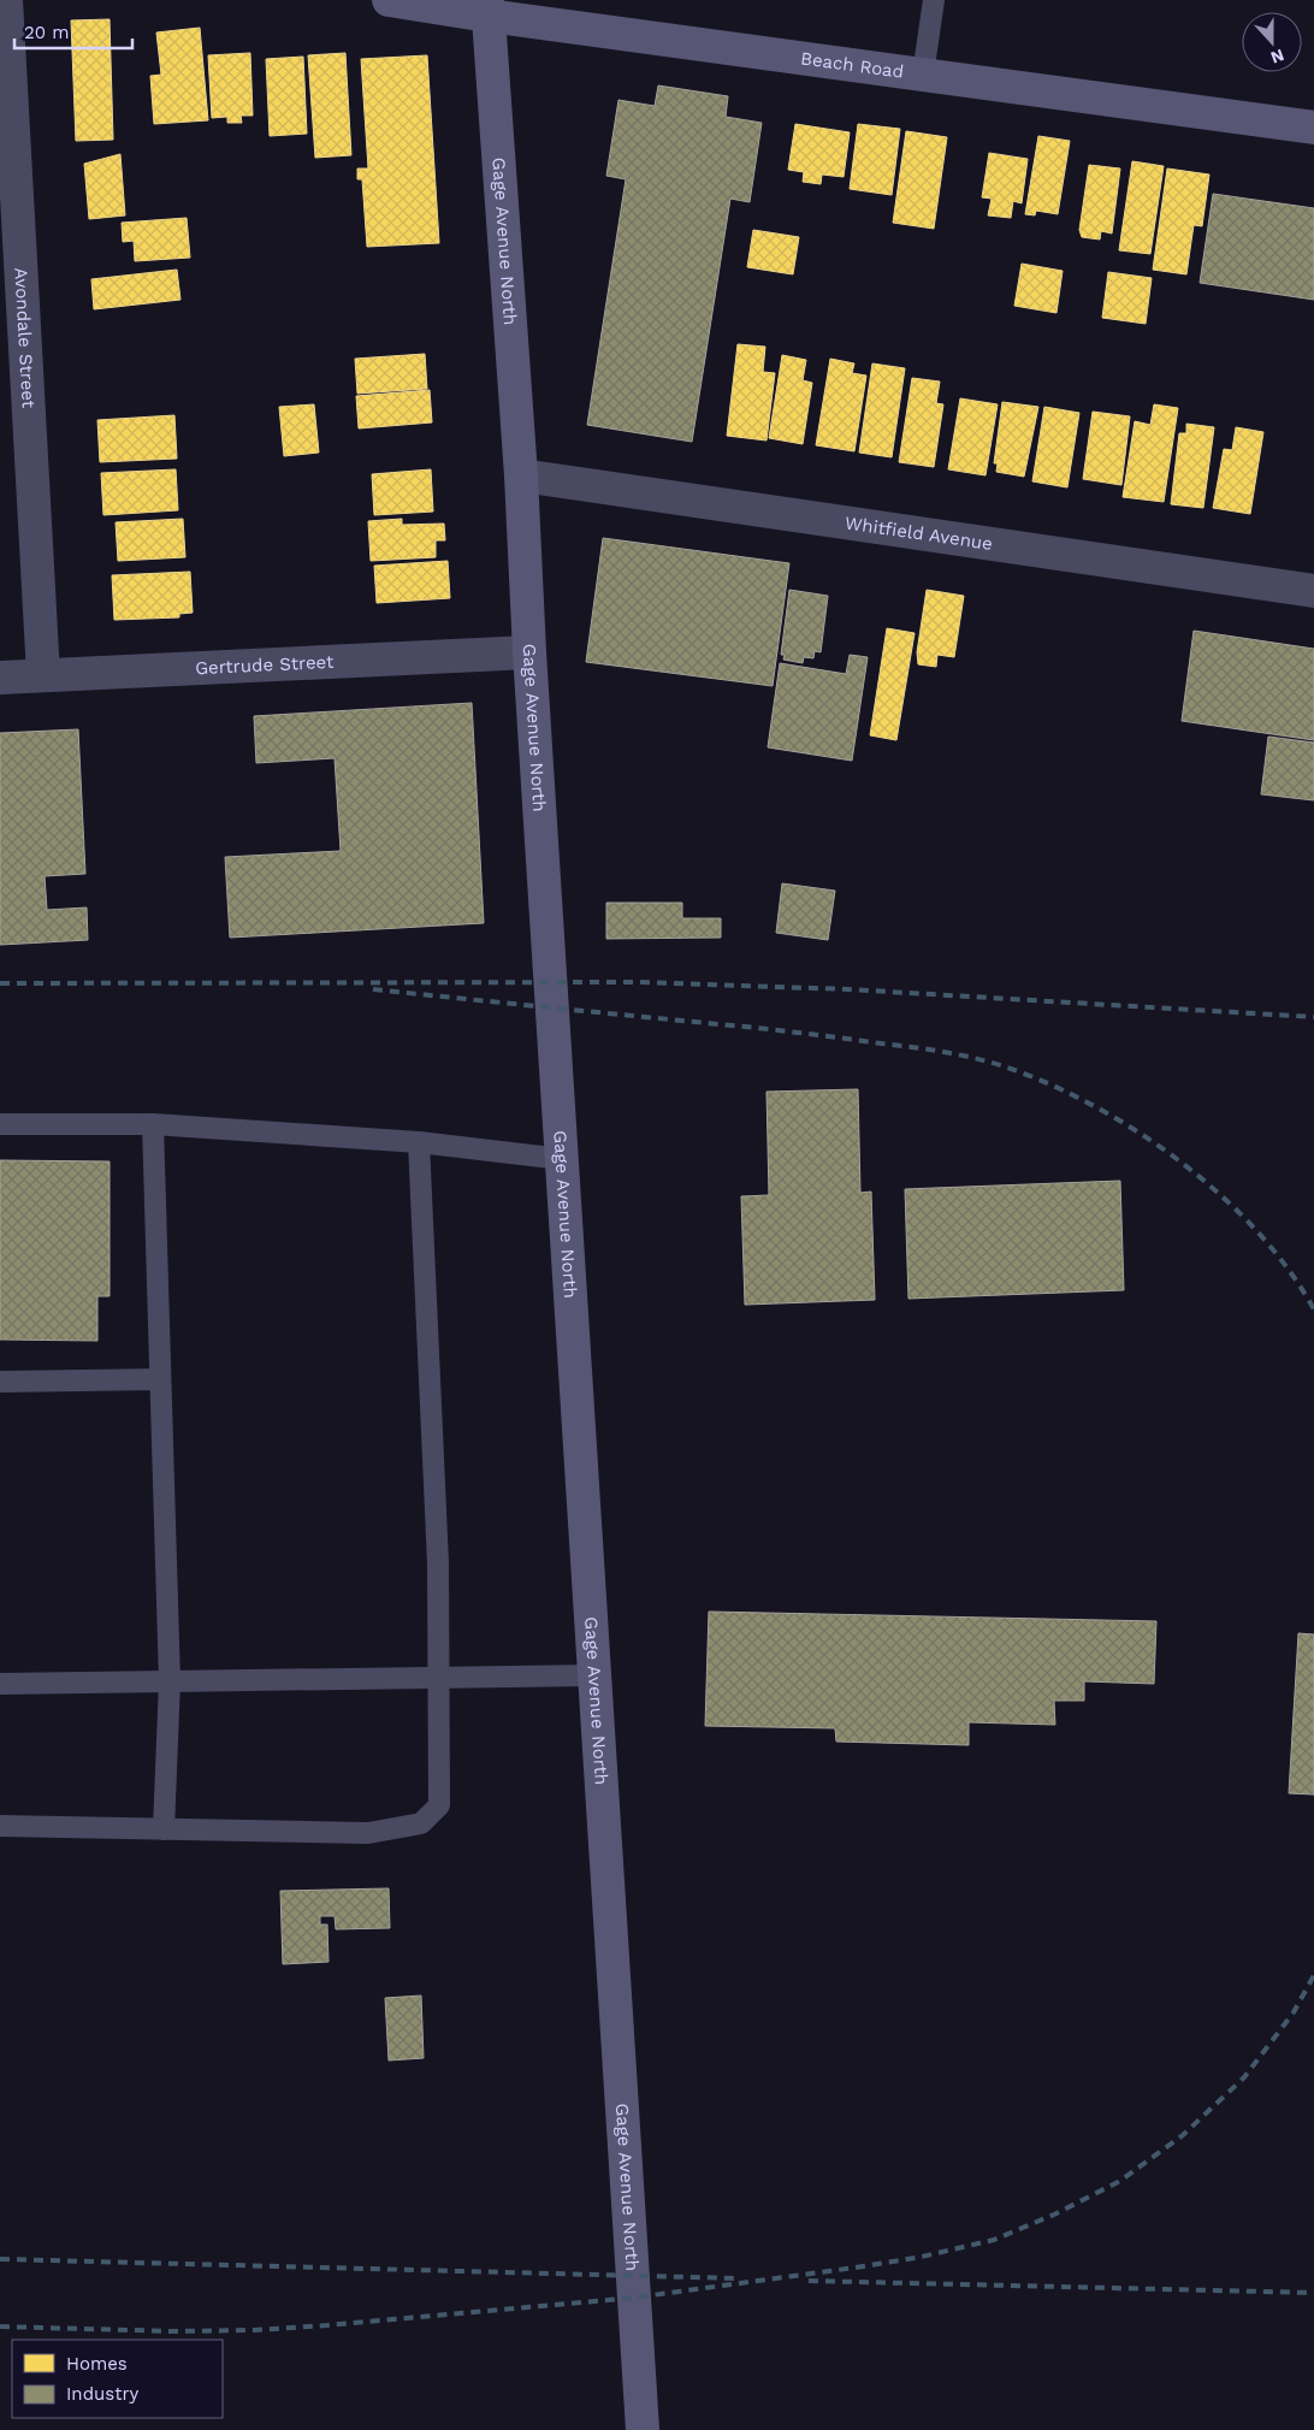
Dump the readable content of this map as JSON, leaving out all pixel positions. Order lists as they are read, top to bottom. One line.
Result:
{"streets":{"main road":["Beach Road","Gage Avenue North"],"street":["Avondale Street","Whitfield Avenue","Gertrude Street"]},"crossings":[["Beach Road","Gage Avenue North"],["Gage Avenue North","Whitfield Avenue"],["Gage Avenue North","Gertrude Street"],["Avondale Street","Gertrude Street"]],"legend":["Homes","Industry"],"scale_bar":"20 m","north":"bottom"}
